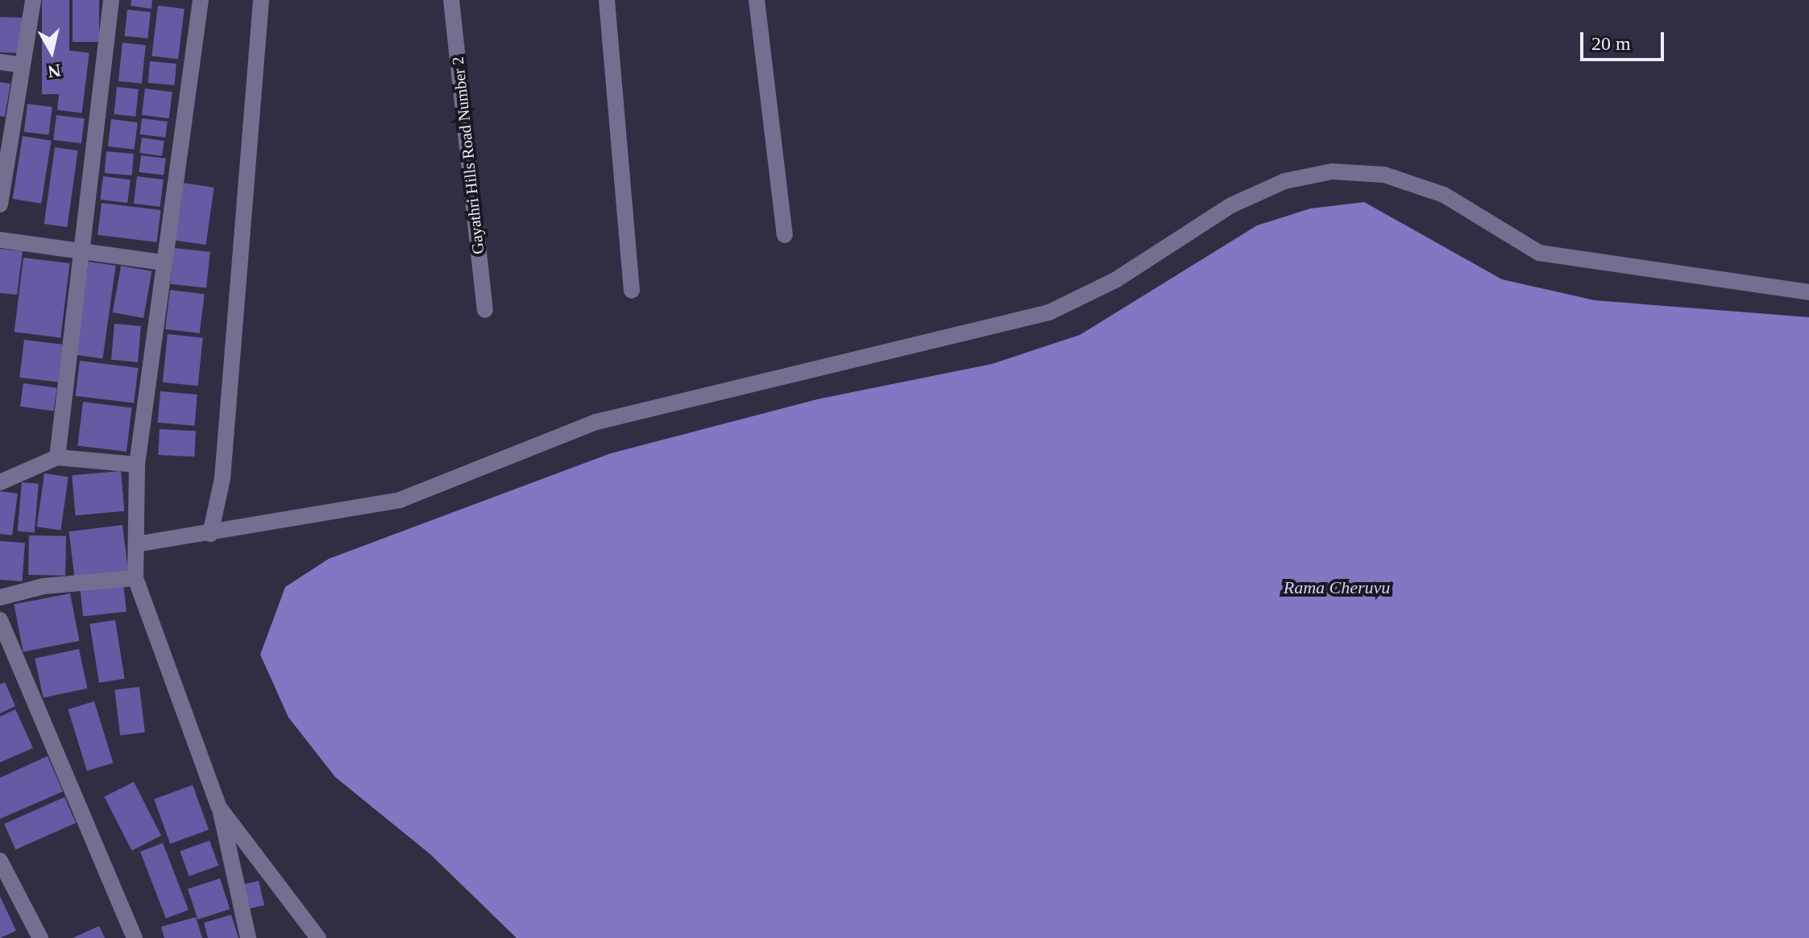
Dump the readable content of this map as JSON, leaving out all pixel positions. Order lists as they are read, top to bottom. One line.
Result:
{"streets":{"street":["Gayathri Hills Road Number 2"]},"water":["Rama Cheruvu"],"scale_bar":"20 m","north":"bottom"}
